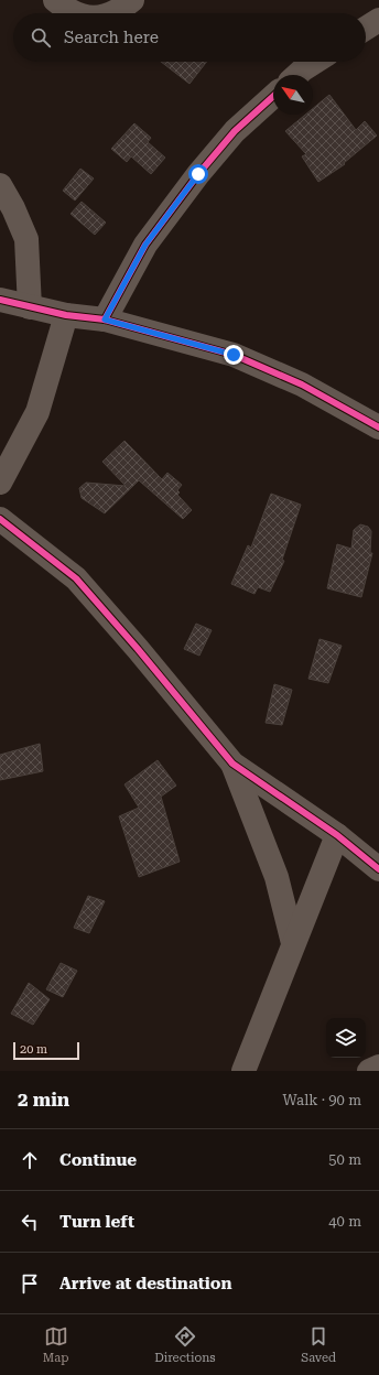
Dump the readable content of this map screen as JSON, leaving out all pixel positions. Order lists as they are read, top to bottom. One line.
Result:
{"scale_bar":"20 m","north":"top left","page":{"search":"Search here","scale":"20 m","heading":["2 min","Walk · 90 m"],"list":[["Continue","50 m"],["Turn left","40 m"],"Arrive at destination"],"nav":["Map","Directions","Saved"]}}
